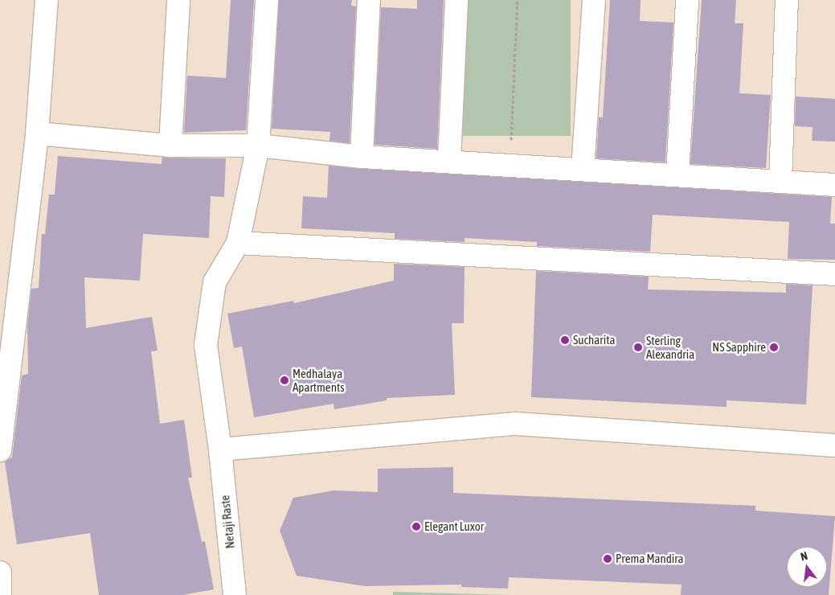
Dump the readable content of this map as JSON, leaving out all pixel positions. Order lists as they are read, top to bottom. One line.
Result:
{"streets":{"street":["Netaji Raste"]},"places":["Sucharita","Sterling Alexandria","NS Sapphire","Medhalaya Apartments","Elegant Luxor","Prema Mandira"],"north":"top"}
